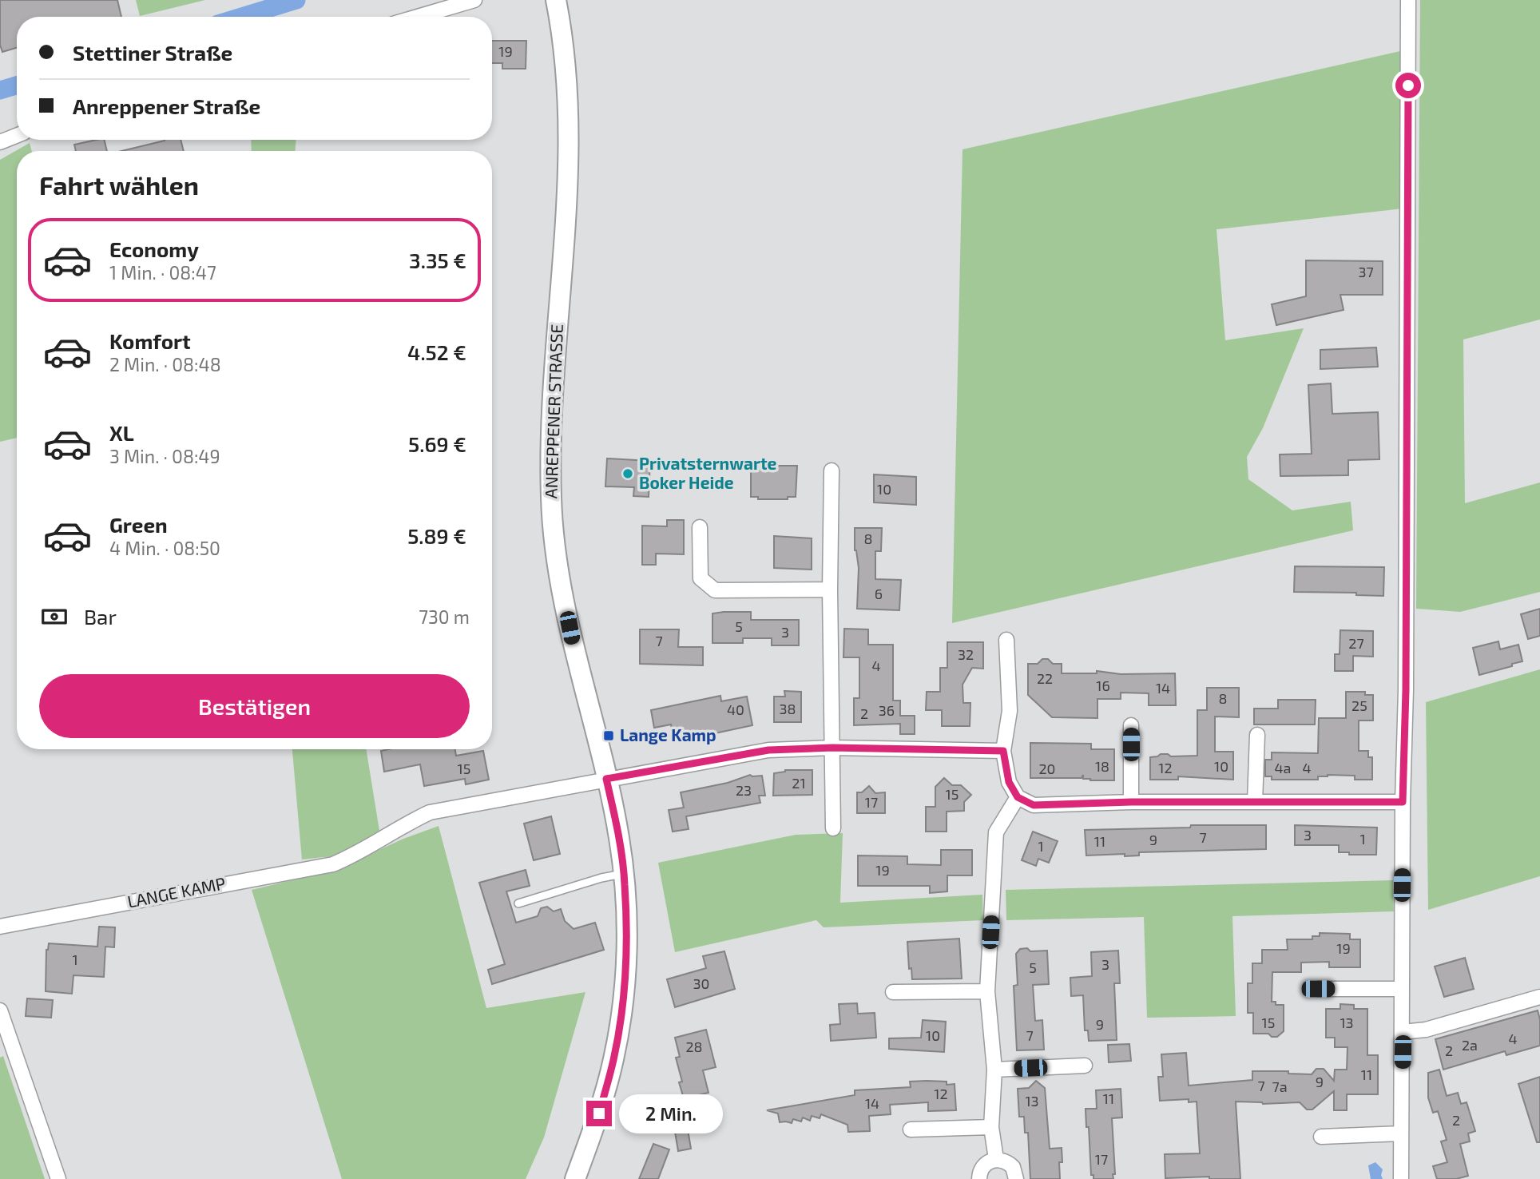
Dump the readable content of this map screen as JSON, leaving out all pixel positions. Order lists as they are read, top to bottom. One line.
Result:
{"streets":{"street":["ANREPPENER STRASSE","LANGE KAMP"]},"crossings":[["ANREPPENER STRASSE","LANGE KAMP"]],"places":{"other":["Privatsternwarte Boker Heide"],"transit":["Lange Kamp"]},"house_numbers":["19","37","10","8","6","5","3","7","27","32","4","22","16","14","8","25","38","40","36","2","18","10","12","4a","4","15","20","21","23","15","17","3","7","1","9","11","1","19","19","1","3","5","30","15","13","9","10","7","4","2a","28","2","11","9","7","7a","12","11","13","14","2","17"],"page":{"banner":["Stettiner Straße","Anreppener Straße"],"heading":"Fahrt wählen","list":[{"name":"Economy","note":"1 Min. · 08:47","value":"3.35 €"},{"name":"Komfort","note":"2 Min. · 08:48","value":"4.52 €"},{"name":"XL","note":"3 Min. · 08:49","value":"5.69 €"},{"name":"Green","note":"4 Min. · 08:50","value":"5.89 €"}],"pay":["Bar","730 m"],"buttons":"Bestätigen","bubble":"2 Min."}}
